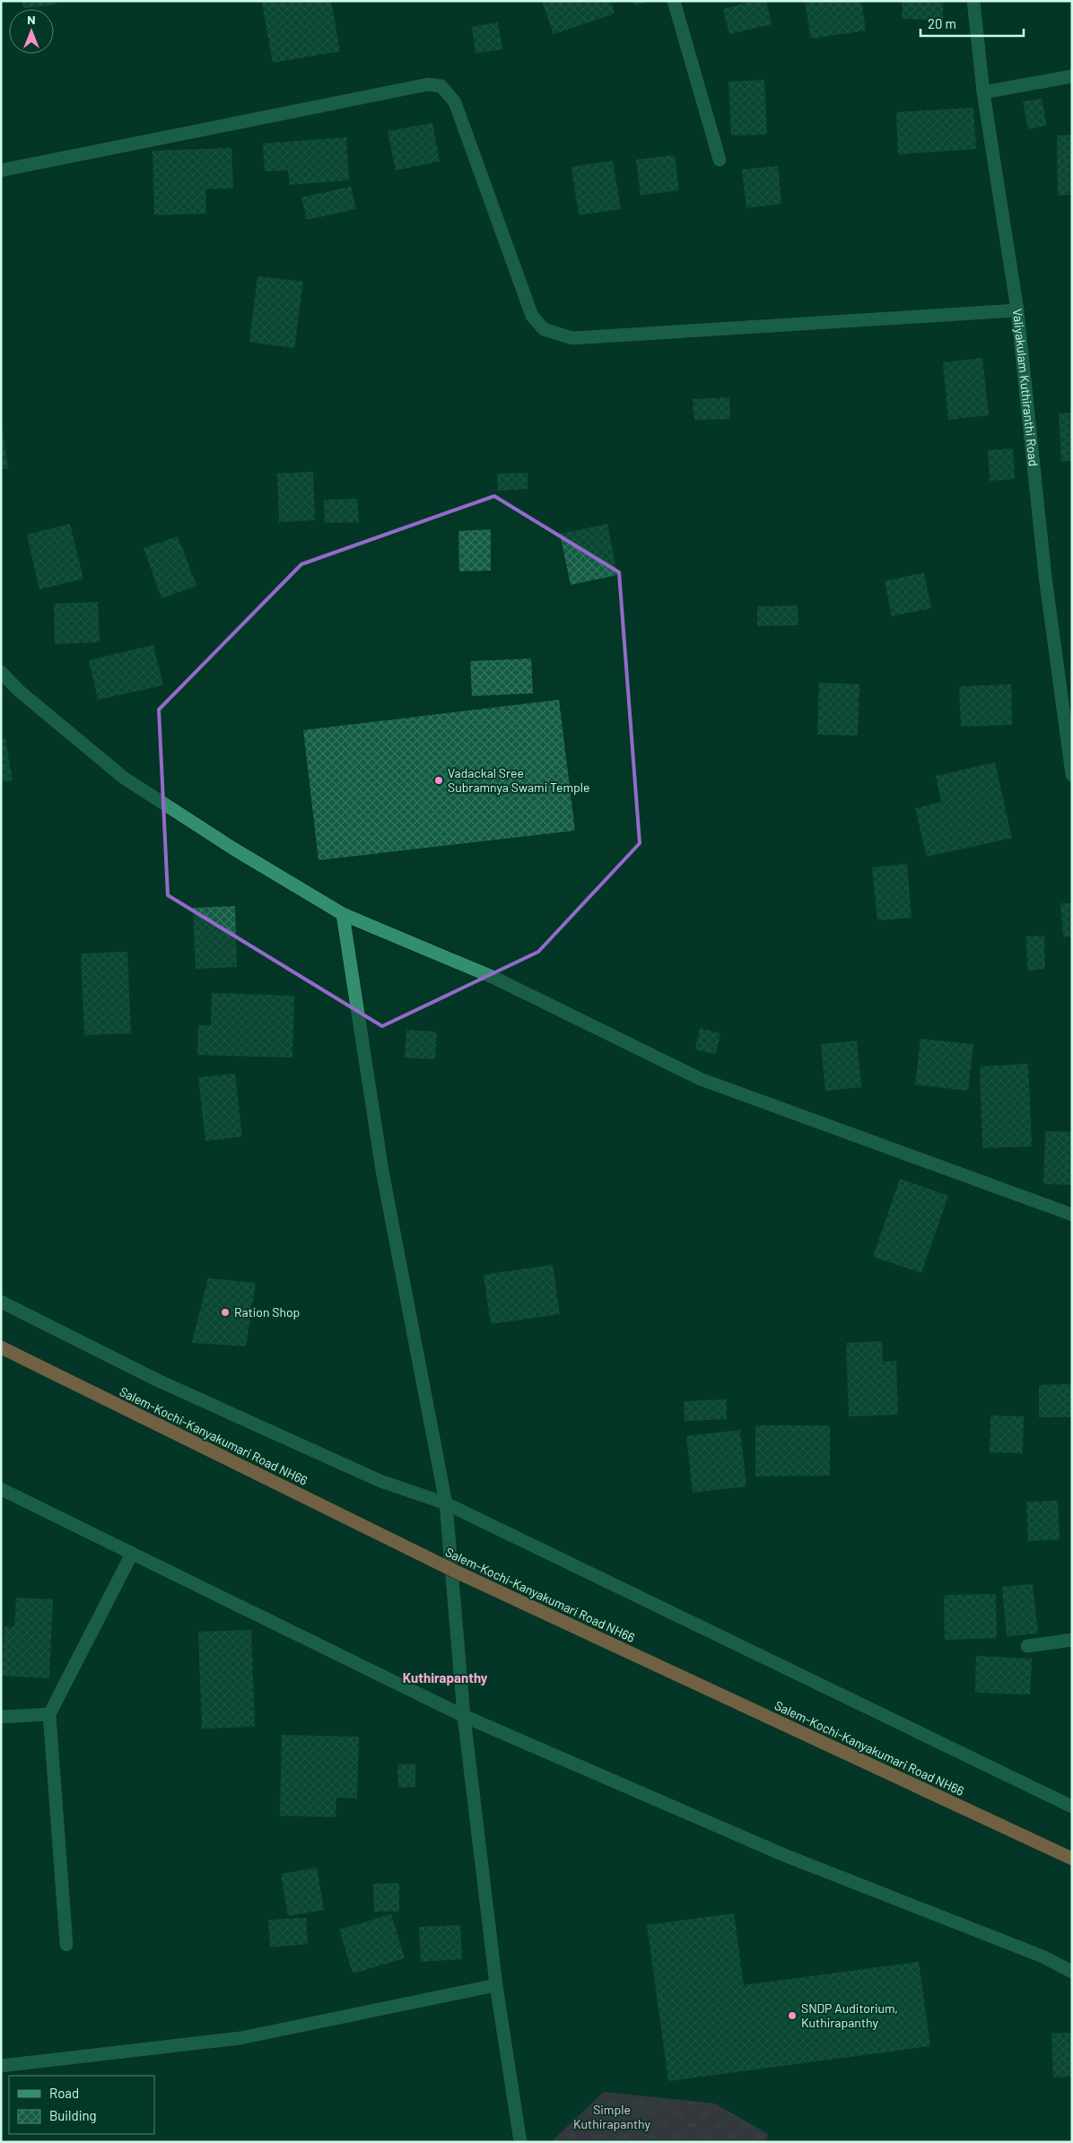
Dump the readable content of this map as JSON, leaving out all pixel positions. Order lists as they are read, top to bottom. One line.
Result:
{"streets":{"highway":["Salem-Kochi-Kanyakumari Road NH66"],"street":["Valiyakulam Kuthiranthi Road"]},"districts":["Kuthirapanthy"],"parks":["Simple Kuthirapanthy"],"places":["Vadackal Sree Subramnya Swami Temple","Ration Shop","SNDP Auditorium, Kuthirapanthy"],"legend":["Road","Building"],"scale_bar":"20 m","north":"top"}
